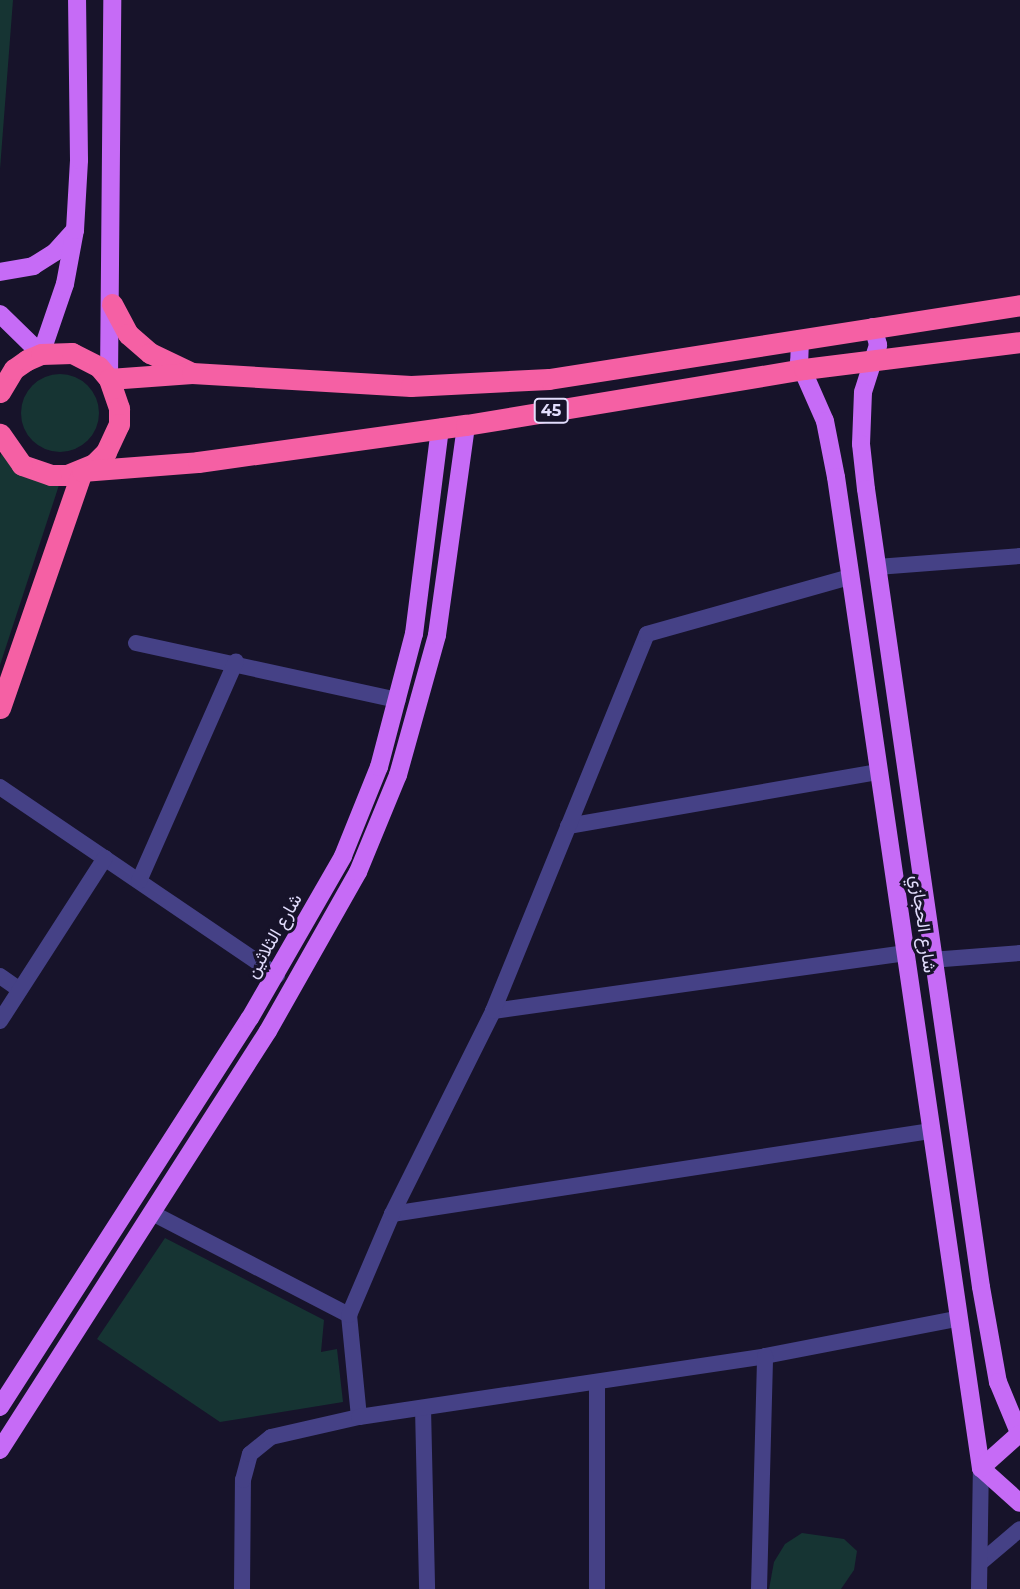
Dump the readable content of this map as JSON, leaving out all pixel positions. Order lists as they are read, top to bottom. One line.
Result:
{"streets":{"highway":["45"],"main road":["شارع الحجازي","شارع الثلاثين"]},"crossings":[["45","شارع الحجازي"],["45","شارع الثلاثين"]]}
